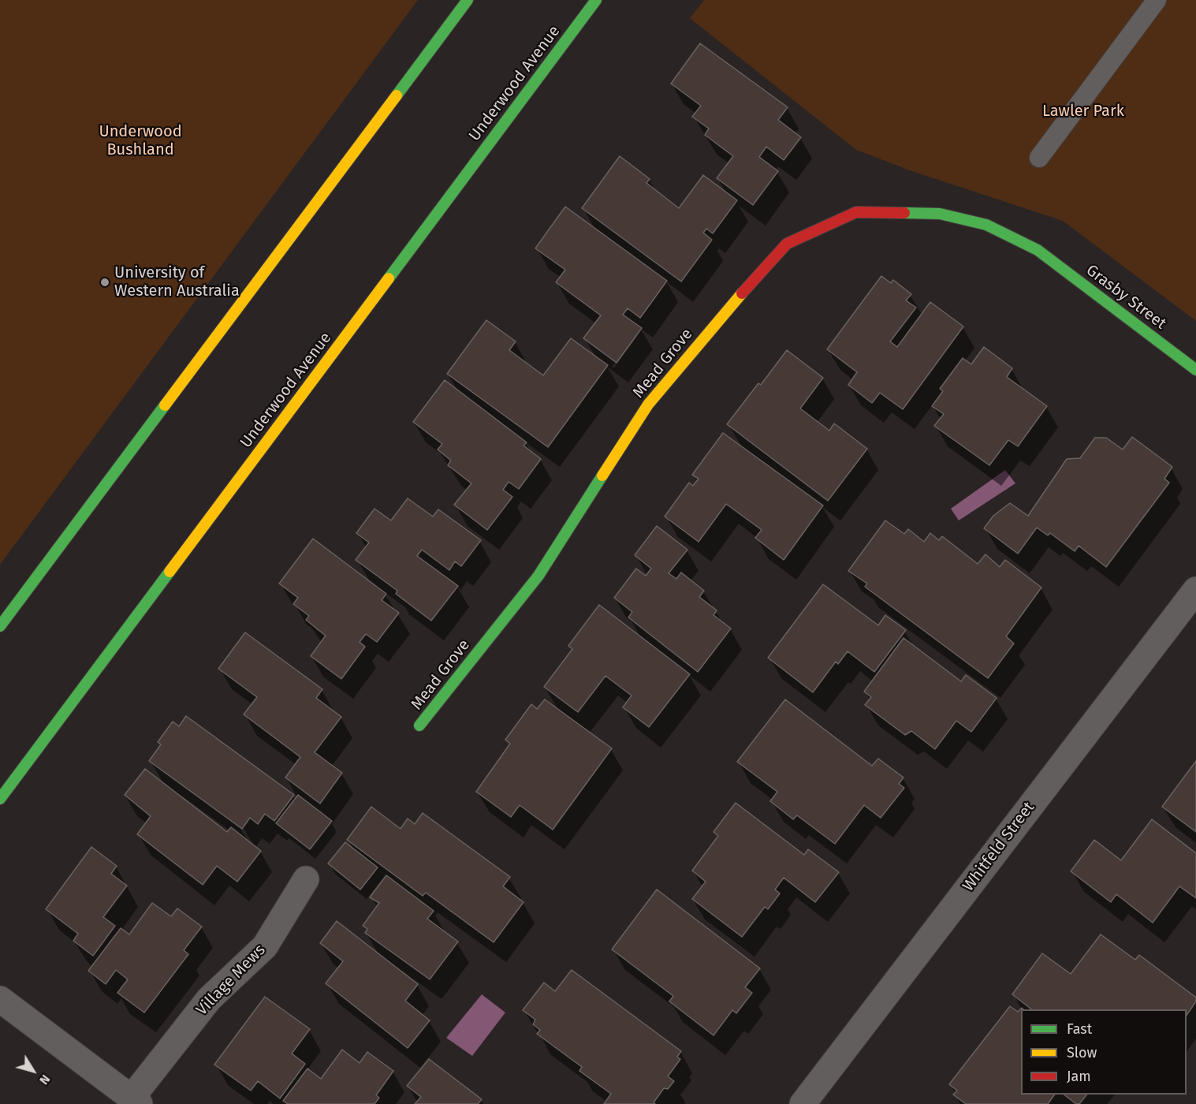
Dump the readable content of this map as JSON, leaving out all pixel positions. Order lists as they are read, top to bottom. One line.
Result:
{"streets":{"main road":["Underwood Avenue","Grasby Street","Mead Grove"],"street":["Whitfeld Street","Village Mews"]},"crossings":[["Grasby Street","Mead Grove"]],"parks":["Lawler Park","Underwood Bushland"],"places":["University of Western Australia"],"legend":["Fast","Slow","Jam"],"north":"bottom right"}
